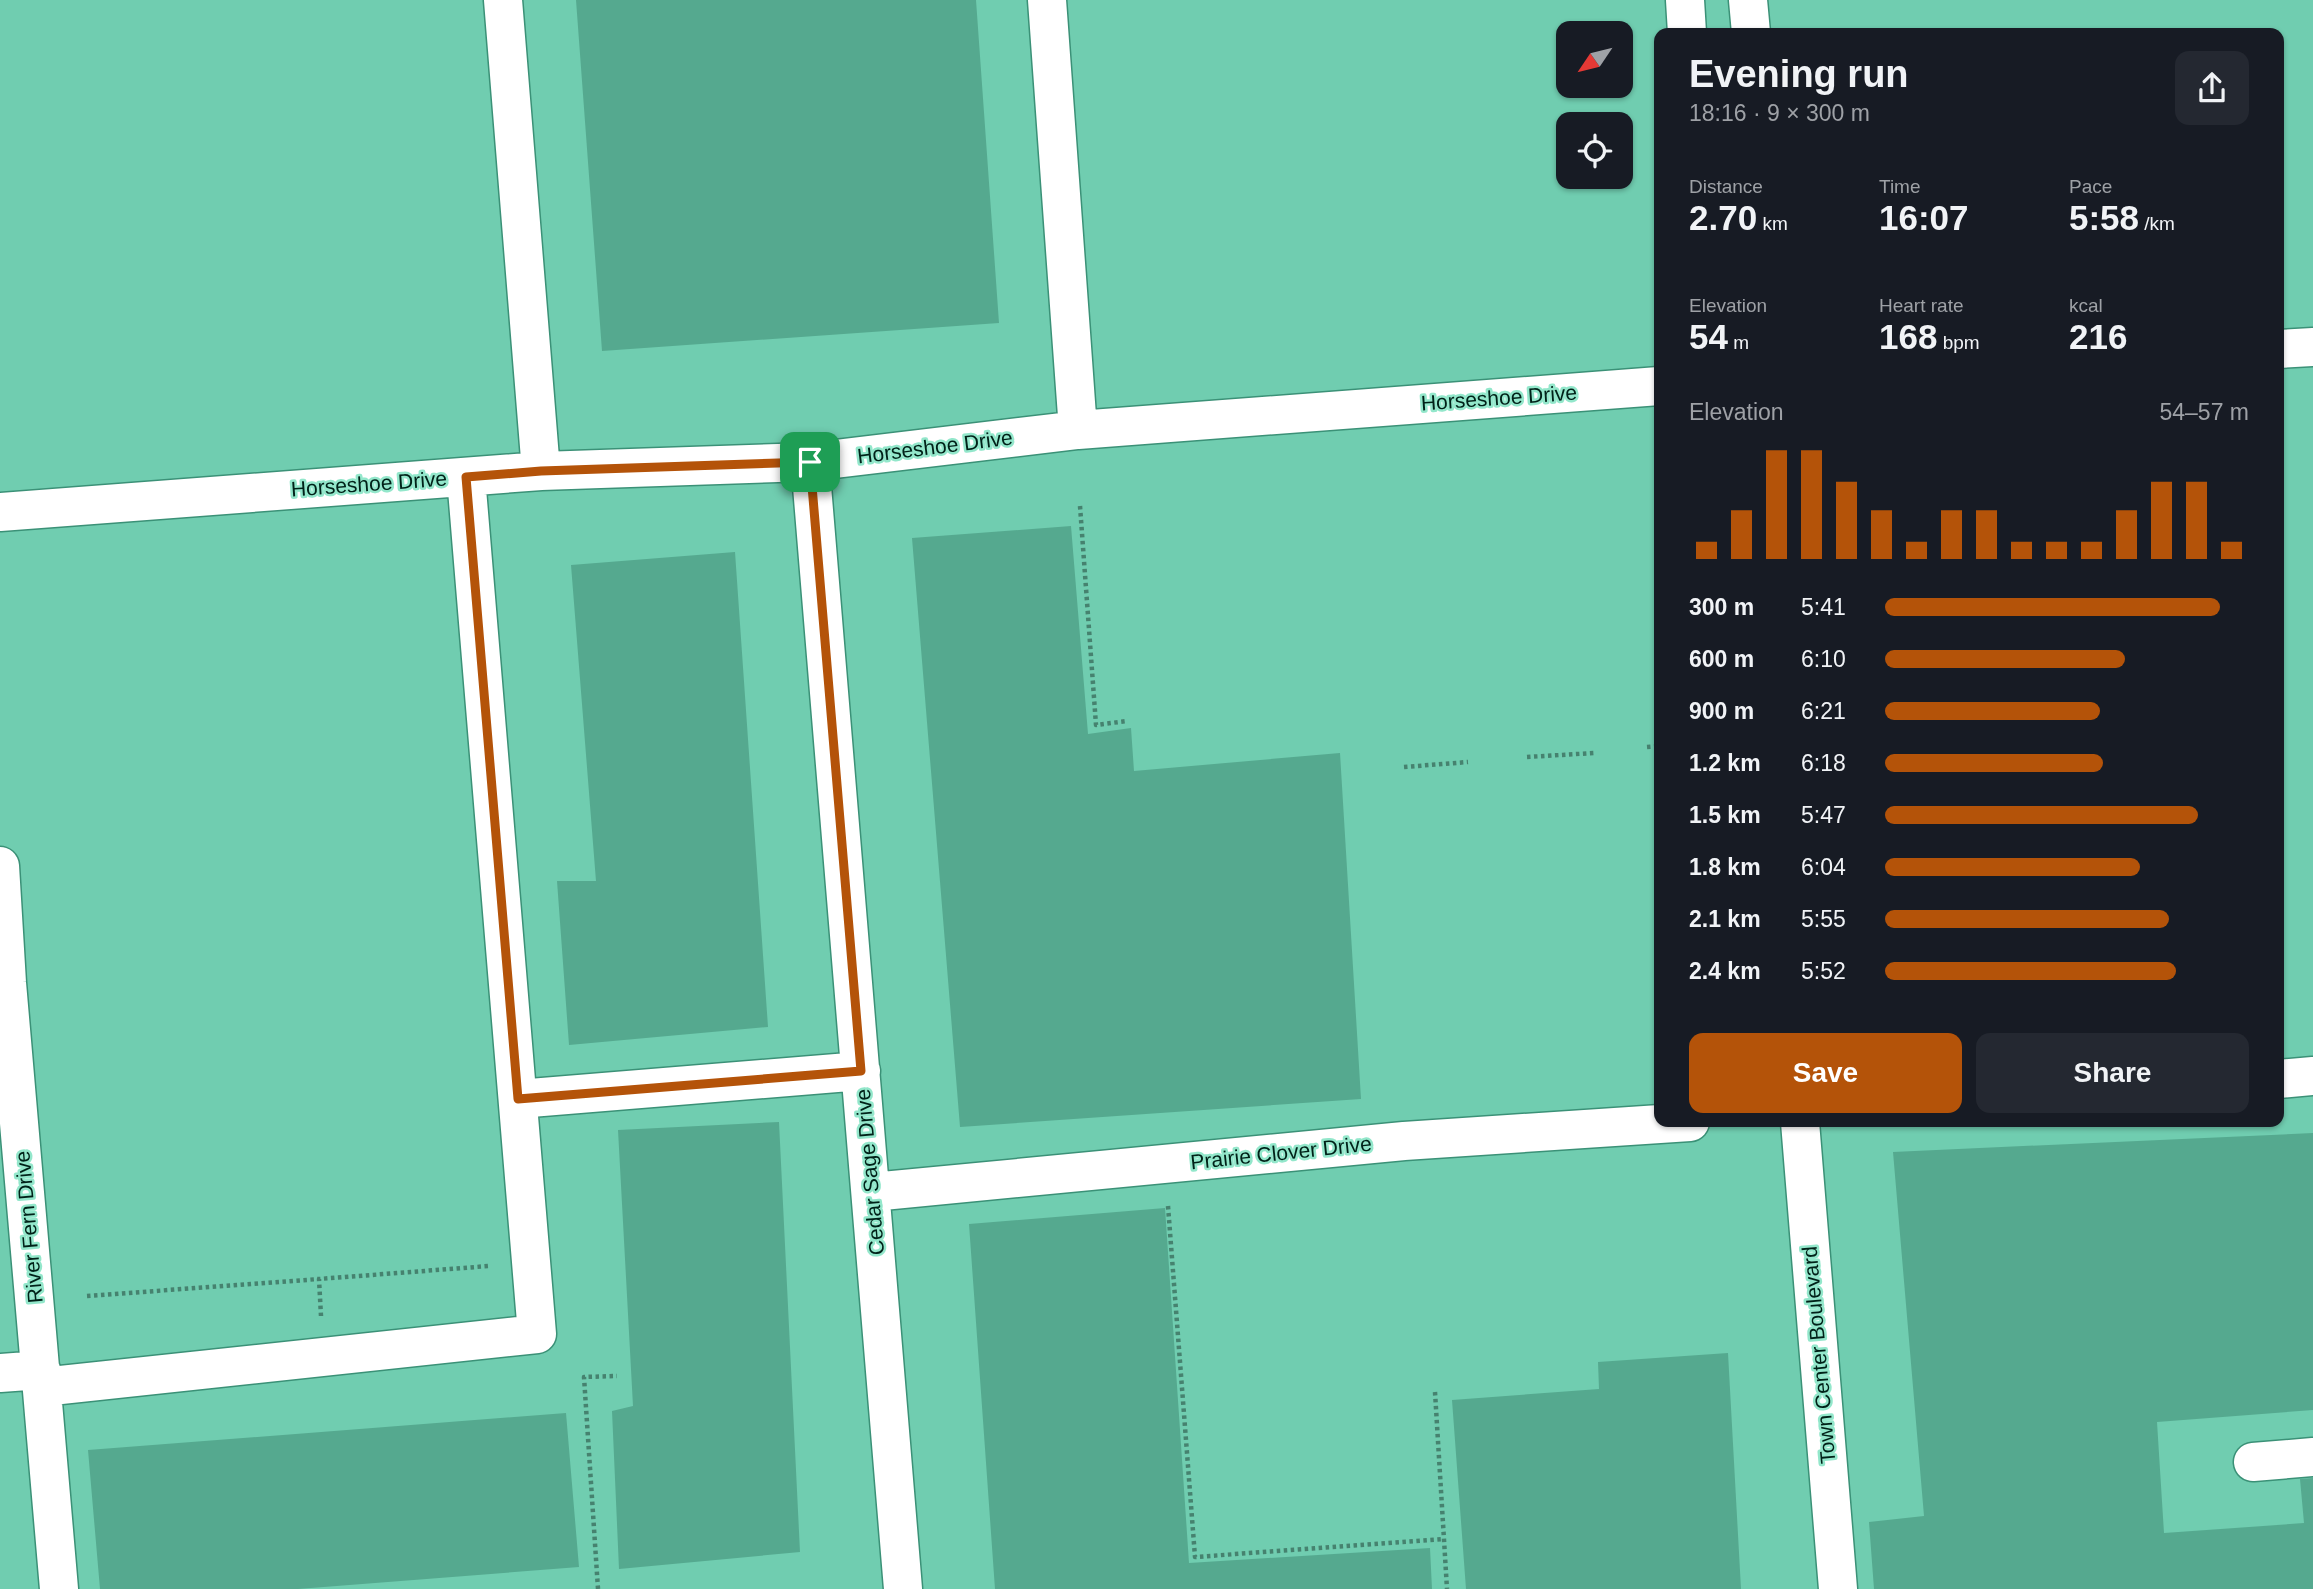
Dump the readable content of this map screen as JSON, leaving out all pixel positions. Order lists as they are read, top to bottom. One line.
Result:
{"streets":{"street":["Horseshoe Drive","Prairie Clover Drive","Cedar Sage Drive","River Fern Drive","Town Center Boulevard"]},"crossings":[["Horseshoe Drive","Cedar Sage Drive"],["Prairie Clover Drive","Cedar Sage Drive"]],"north":"bottom left","page":{"heading":["Evening run","18:16 · 9 × 300 m"],"stats":[["Distance","2.70 km"],["Time","16:07"],["Pace","5:58 /km"],["Elevation","54 m"],["Heart rate","168 bpm"],["kcal","216"]],"chart":["Elevation","54–57 m"],"list":[{"name":"300 m","note":"5:41"},{"name":"600 m","note":"6:10"},{"name":"900 m","note":"6:21"},{"name":"1.2 km","note":"6:18"},{"name":"1.5 km","note":"5:47"},{"name":"1.8 km","note":"6:04"},{"name":"2.1 km","note":"5:55"},{"name":"2.4 km","note":"5:52"}],"buttons":["Save","Share"]}}
